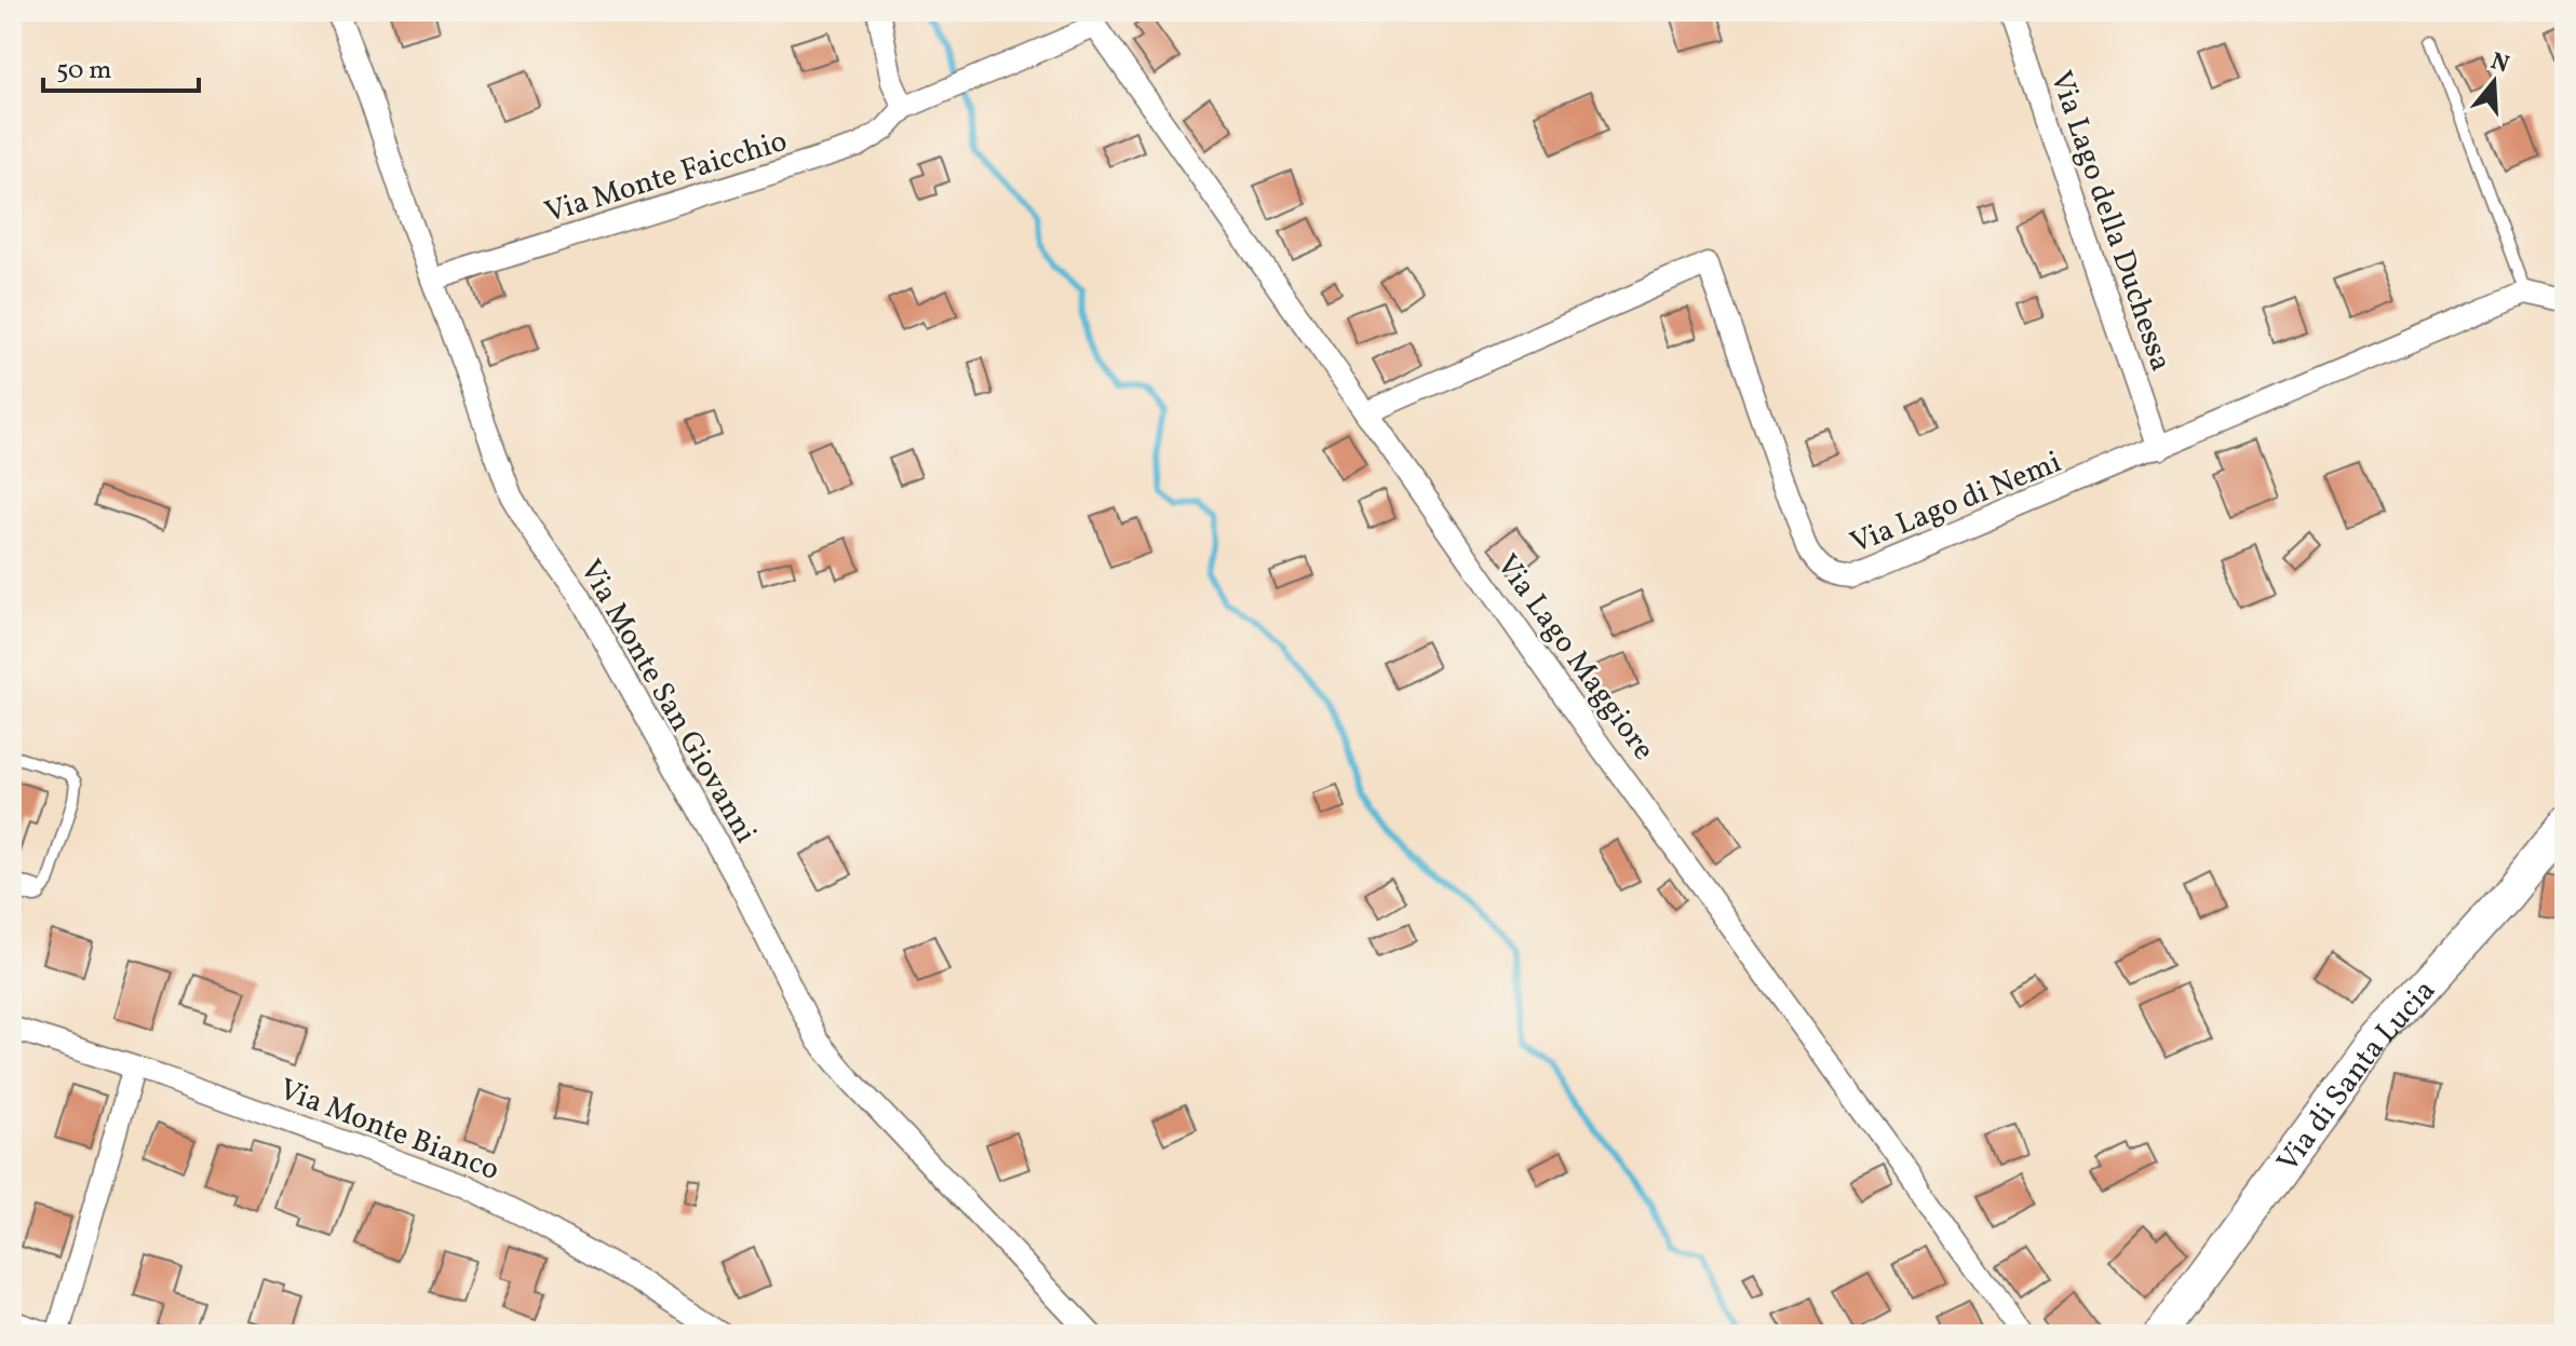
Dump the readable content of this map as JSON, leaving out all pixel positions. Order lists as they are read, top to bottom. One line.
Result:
{"streets":{"street":["Via Monte Faicchio","Via Lago della Duchessa","Via Lago di Nemi","Via Lago Maggiore","Via Monte San Giovanni","Via di Santa Lucia","Via Monte Bianco"]},"crossings":[["Via Monte Faicchio","Via Lago Maggiore"],["Via Monte Faicchio","Via Monte San Giovanni"],["Via Lago della Duchessa","Via Lago di Nemi"],["Via Lago di Nemi","Via Lago Maggiore"]],"scale_bar":"50 m","north":"top"}
